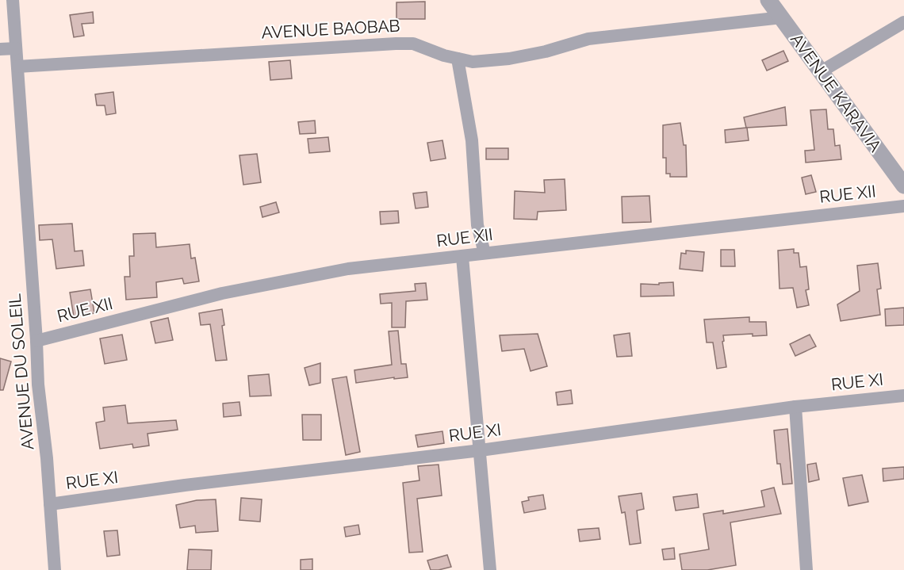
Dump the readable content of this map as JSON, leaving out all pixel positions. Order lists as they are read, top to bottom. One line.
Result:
{"streets":{"street":["AVENUE BAOBAB","AVENUE KARAVIA","RUE XII","AVENUE DU SOLEIL","RUE XI"]},"crossings":[["AVENUE BAOBAB","AVENUE KARAVIA"],["AVENUE BAOBAB","AVENUE DU SOLEIL"],["RUE XII","AVENUE DU SOLEIL"],["AVENUE DU SOLEIL","RUE XI"]]}
